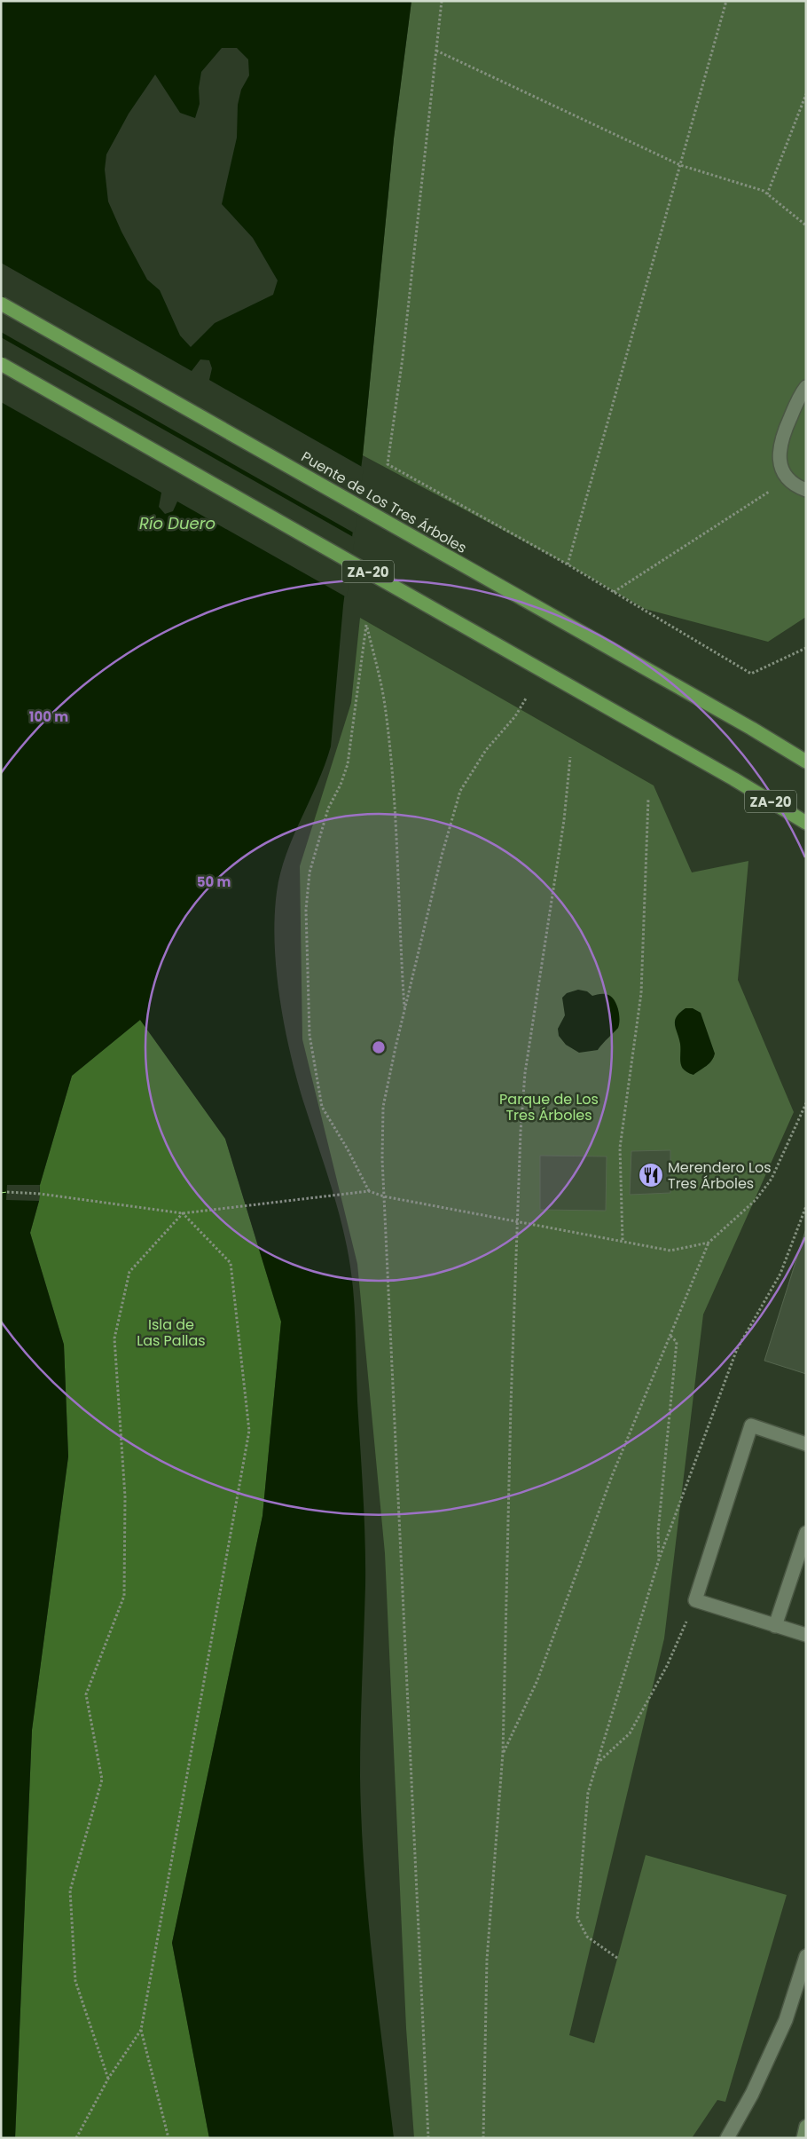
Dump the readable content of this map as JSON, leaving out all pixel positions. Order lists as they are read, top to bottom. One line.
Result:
{"streets":{"highway":["Puente de Los Tres Árboles","ZA-20"]},"water":["Río Duero"],"parks":["Parque de Los Tres Árboles","Isla de Las Pallas"],"places":{"restaurant":["Merendero Los Tres Árboles"]},"rings":["100 m","50 m"]}
